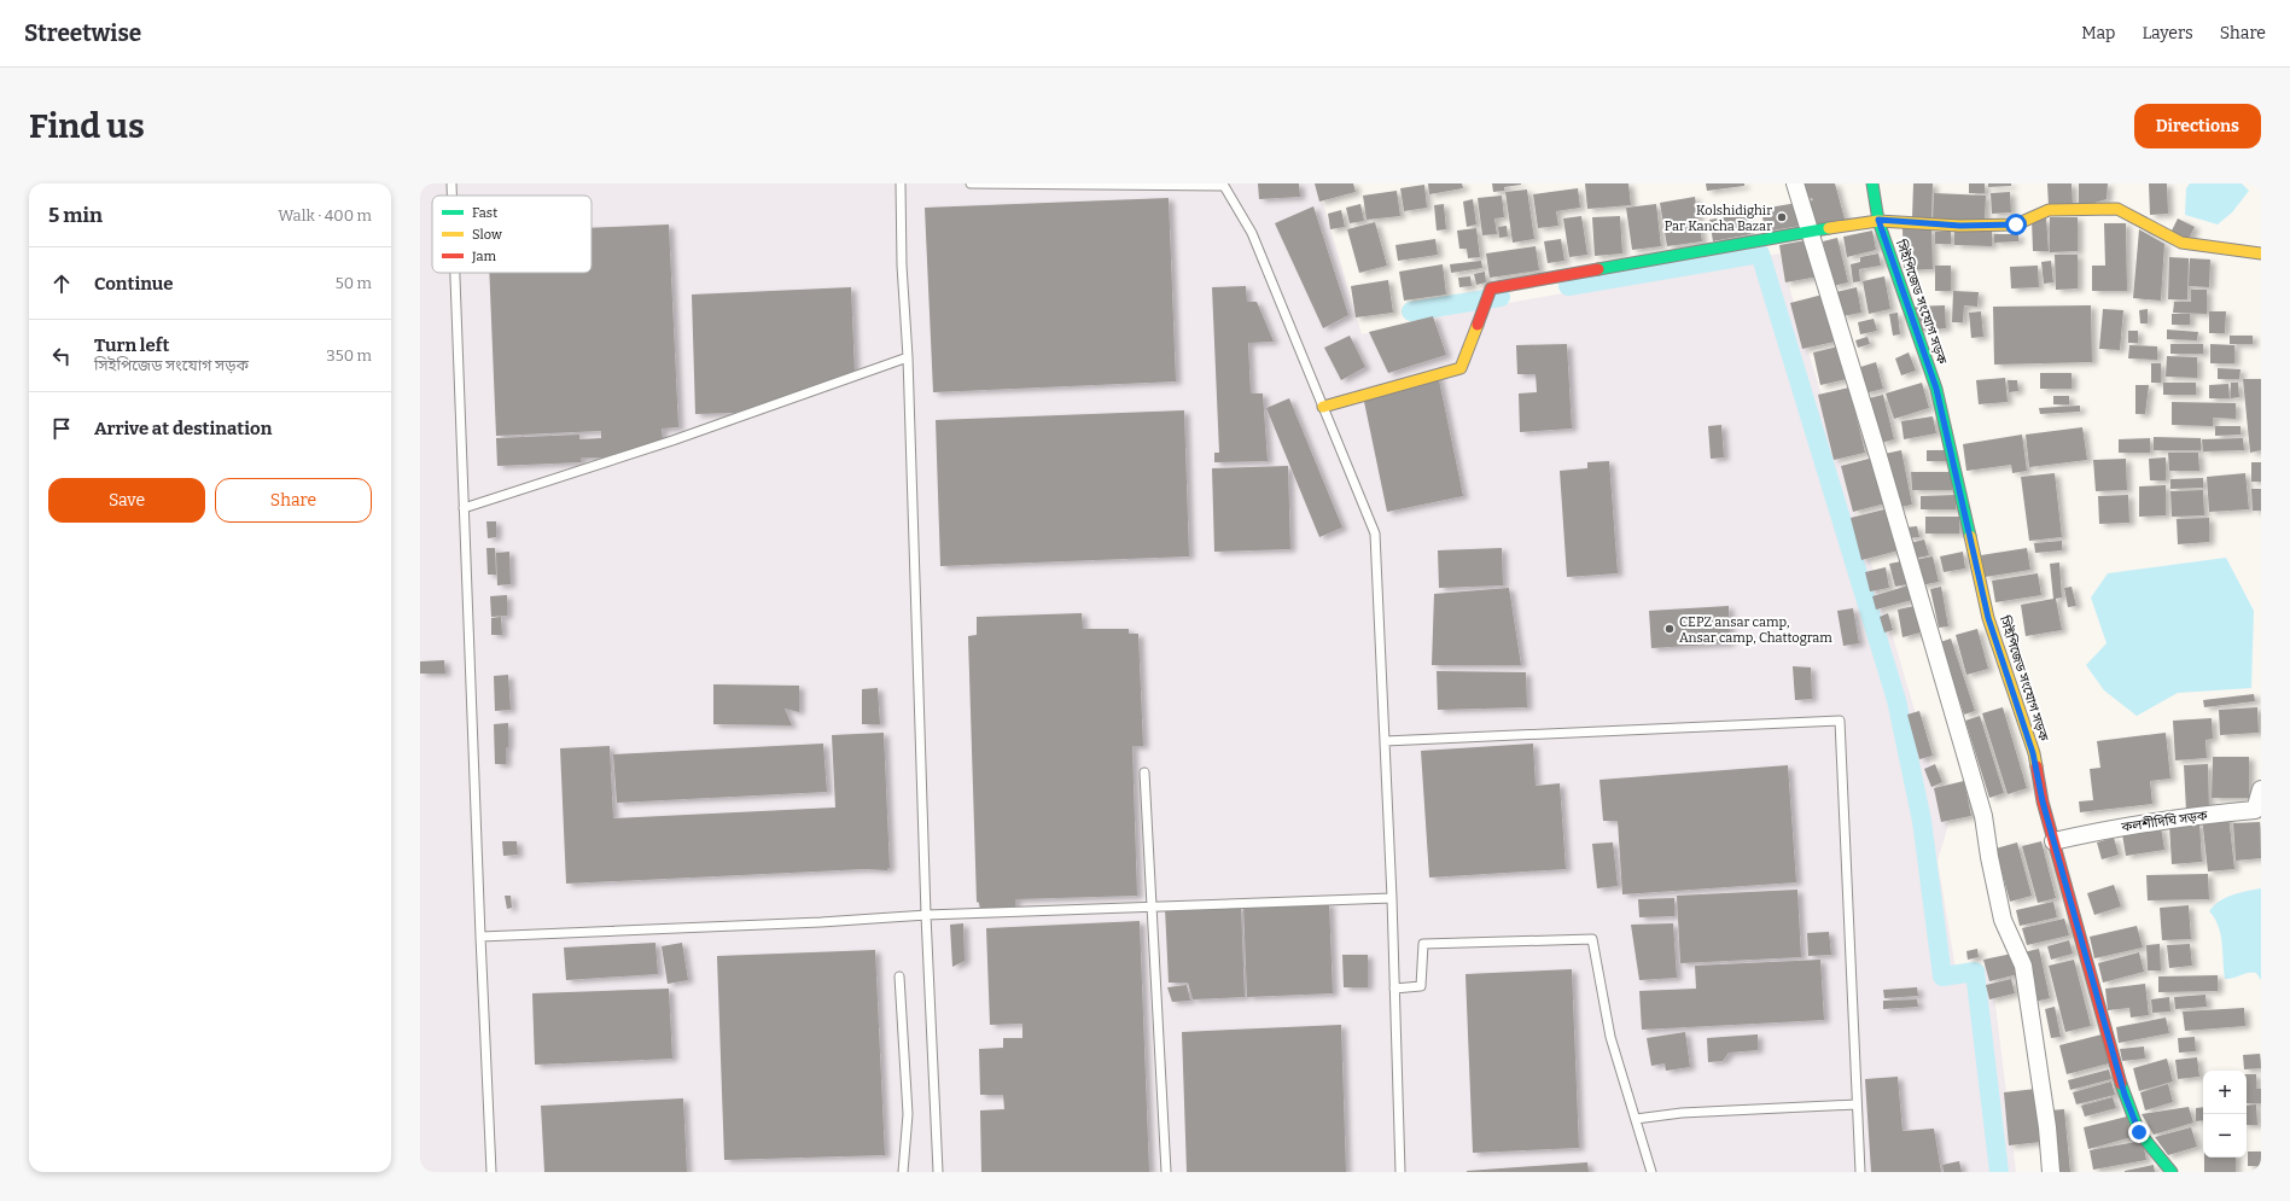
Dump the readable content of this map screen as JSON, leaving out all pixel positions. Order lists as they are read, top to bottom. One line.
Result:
{"streets":{"street":["সিইপিজেড সংযোগ সড়ক","কলশীদিঘি সড়ক"]},"crossings":[["সিইপিজেড সংযোগ সড়ক","কলশীদিঘি সড়ক"]],"places":["Kolshidighir Par Kancha Bazar","CEPZ ansar camp, Ansar camp, Chattogram"],"legend":["Fast","Slow","Jam"],"page":{"header":"Streetwise","nav":["Map","Layers","Share"],"buttons":["Directions",["Save","Share"]],"title":"Find us","heading":["5 min","Walk · 400 m"],"list":[["Continue","50 m"],["Turn left","সিইপিজেড সংযোগ সড়ক","350 m"],"Arrive at destination"],"map_buttons":["+","−"]}}
